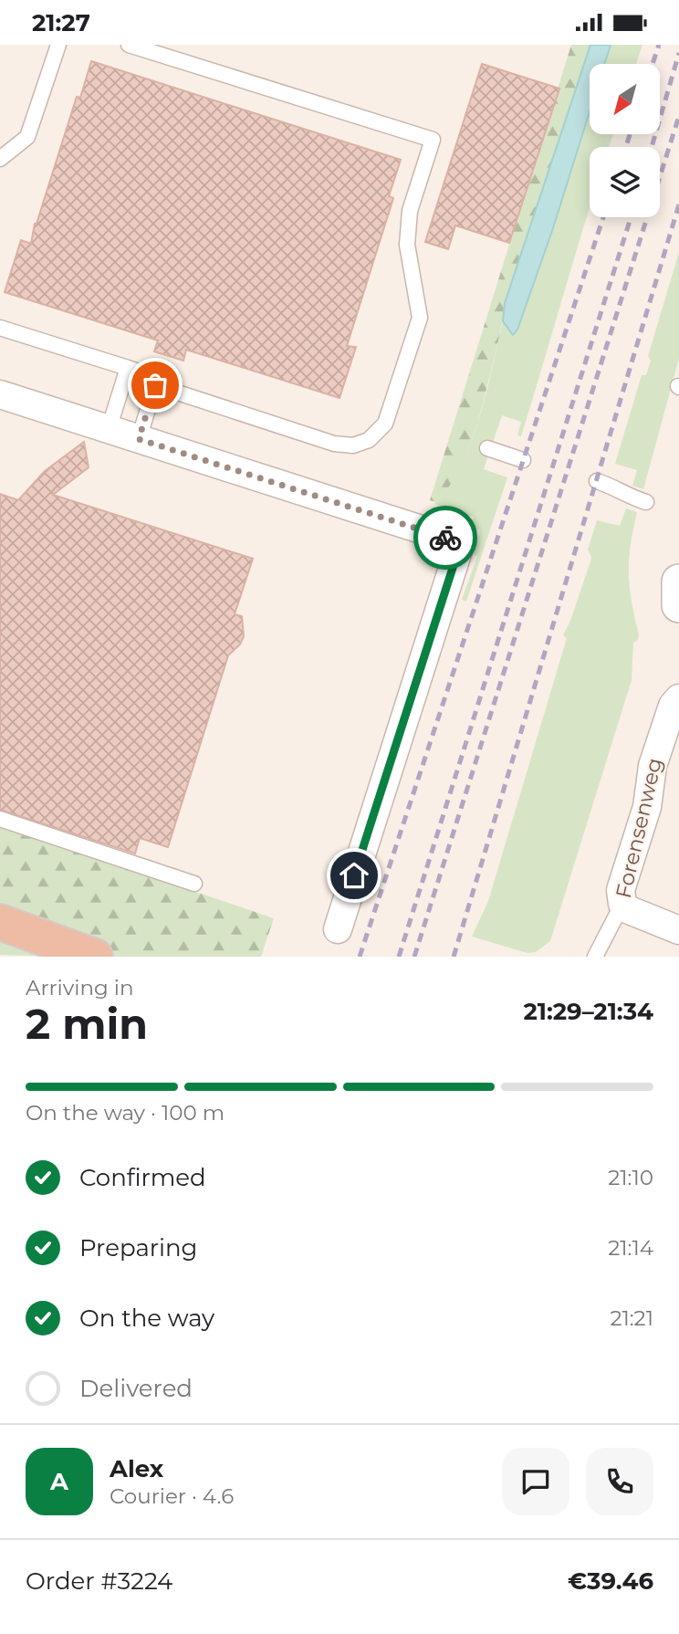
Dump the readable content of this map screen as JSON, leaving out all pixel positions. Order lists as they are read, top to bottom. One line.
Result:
{"streets":{"street":["Forensenweg"]},"north":"bottom left","page":{"status":"21:27","heading":["2 min","Arriving in","21:29–21:34"],"panel":["Alex","Courier · 4.6","Order #3224","€39.46"],"bar":"On the way · 100 m","list":[["Confirmed","21:10"],["Preparing","21:14"],["On the way","21:21"],"Delivered"],"round":"A"}}
